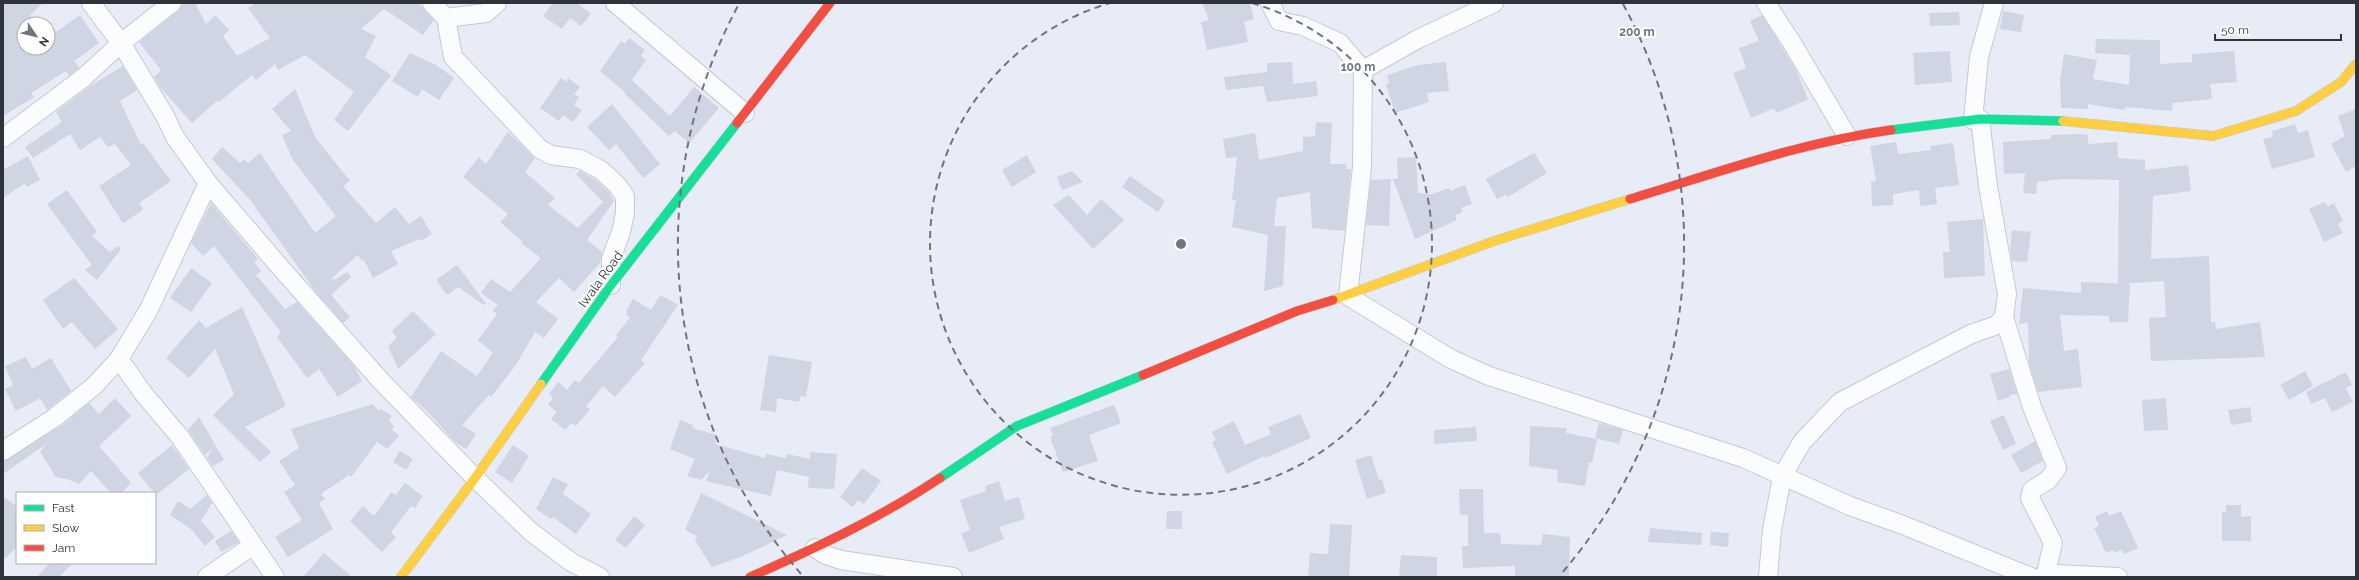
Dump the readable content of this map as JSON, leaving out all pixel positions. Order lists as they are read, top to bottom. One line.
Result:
{"streets":{"street":["Iwala Road"]},"legend":["Fast","Slow","Jam"],"scale_bar":"50 m","north":"bottom right","rings":["200 m","100 m"]}
